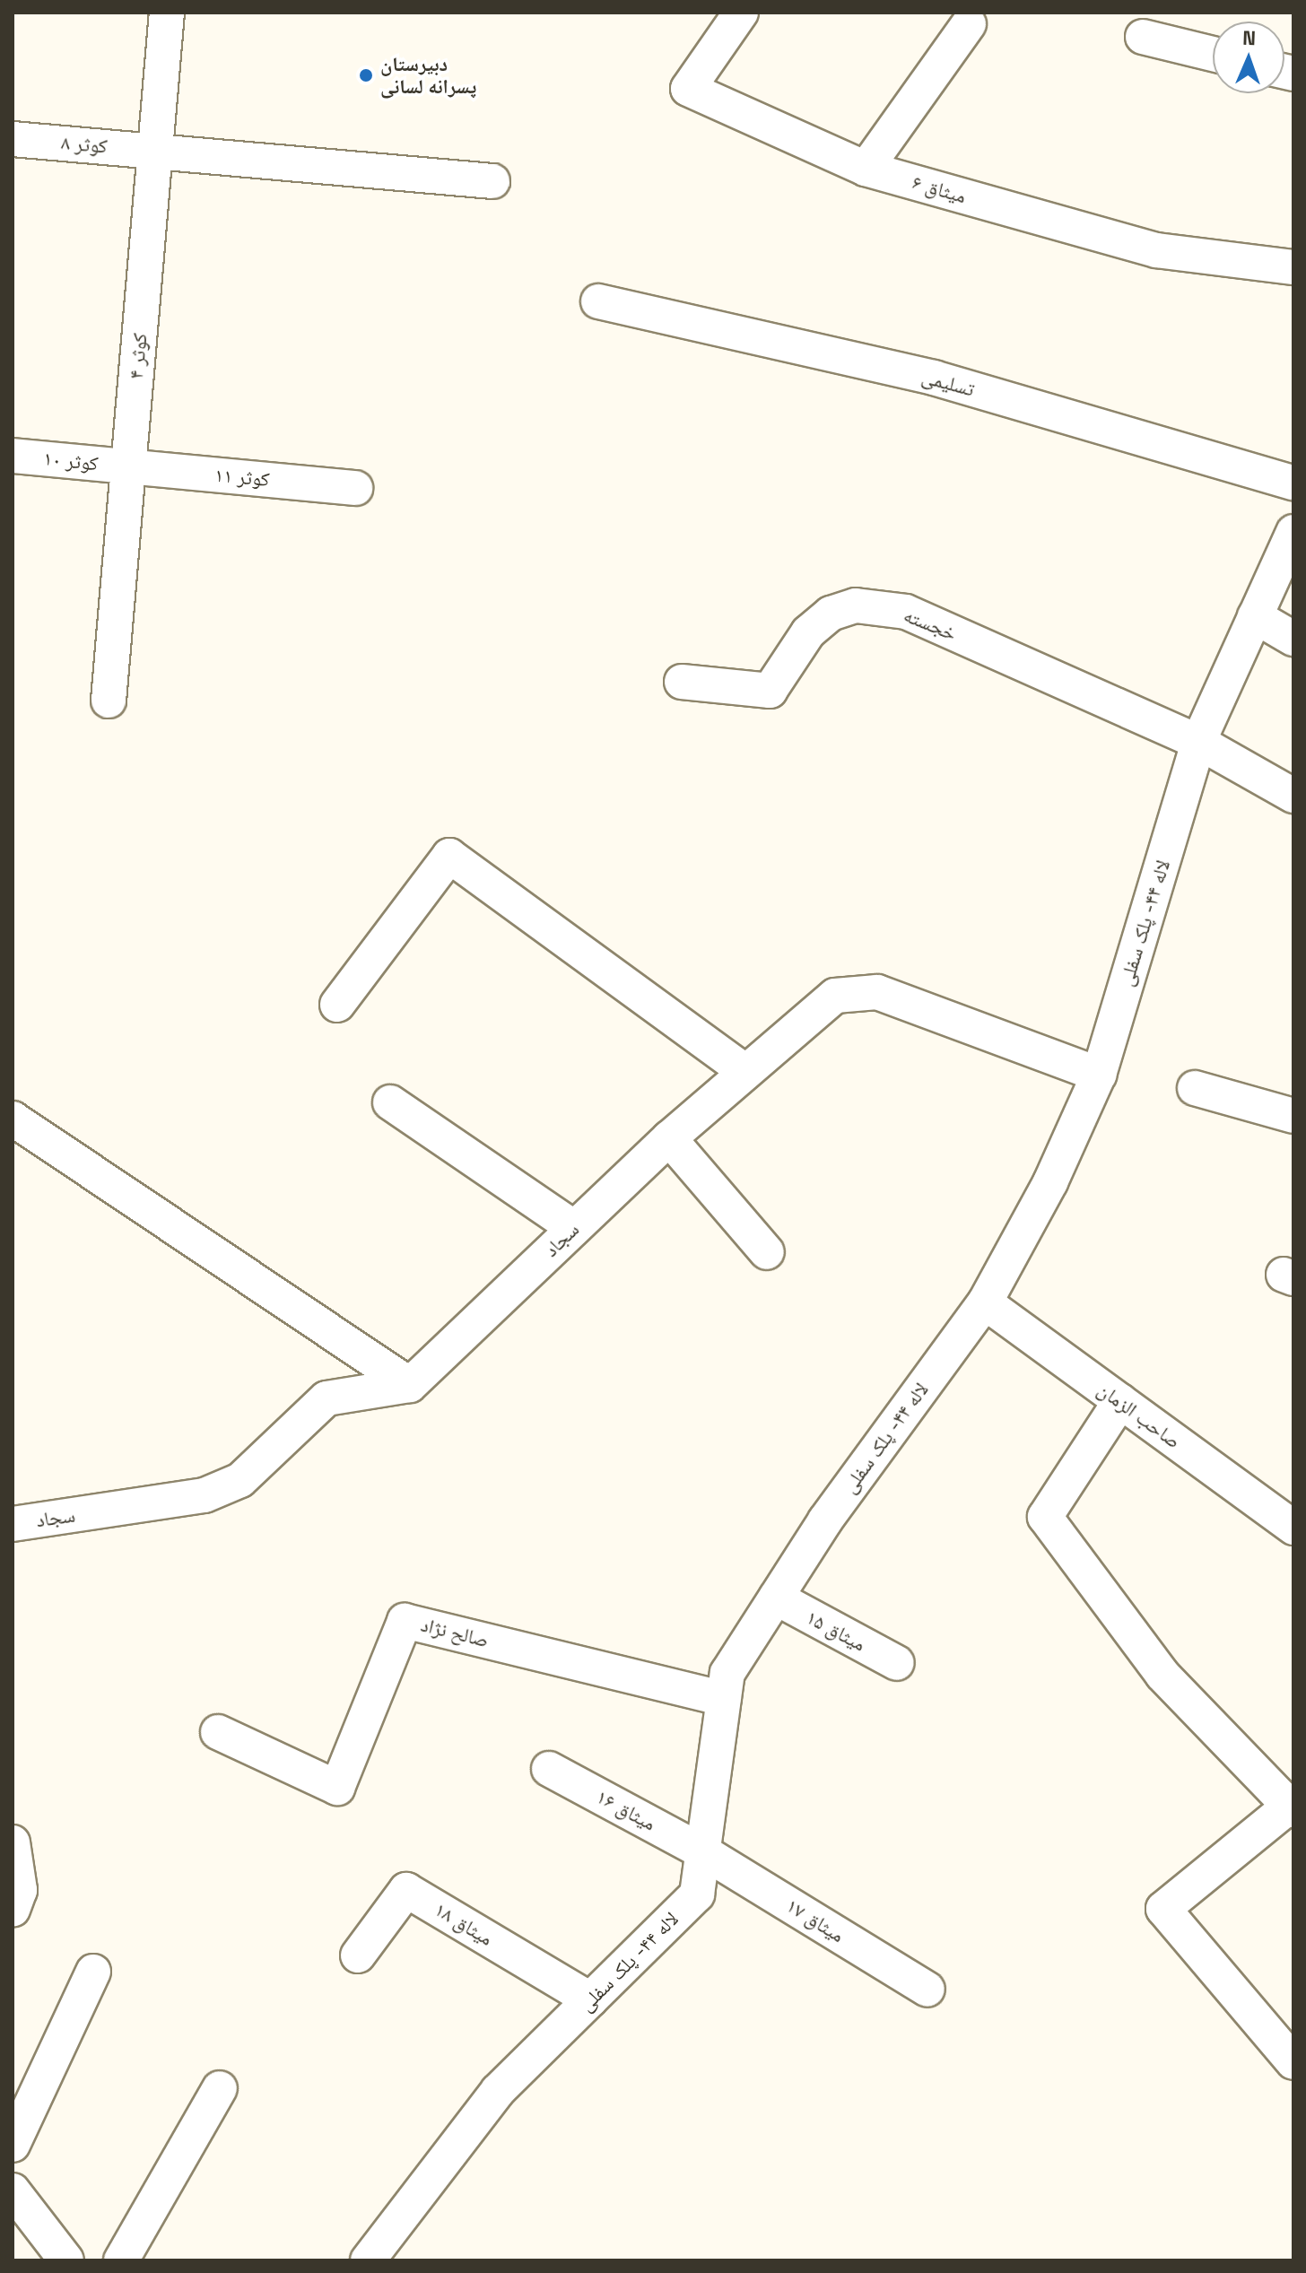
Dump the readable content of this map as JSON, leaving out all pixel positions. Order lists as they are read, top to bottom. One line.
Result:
{"streets":{"street":["کوثر ۸","میثاق ۶","کوثر ۴","تسلیمی","کوثر ۱۰","کوثر ۱۱","خجسته","لاله ۴۴- پلک سفلی","سجاد","صاحب الزمان","میثاق ۱۵","صالح نژاد","میثاق ۱۶","میثاق ۱۷","میثاق ۱۸"]},"crossings":[["کوثر ۸","کوثر ۴"],["کوثر ۴","کوثر ۱۰"],["کوثر ۴","کوثر ۱۱"],["کوثر ۱۰","کوثر ۱۱"],["خجسته","لاله ۴۴- پلک سفلی"],["لاله ۴۴- پلک سفلی","سجاد"],["لاله ۴۴- پلک سفلی","صاحب الزمان"],["لاله ۴۴- پلک سفلی","میثاق ۱۵"],["لاله ۴۴- پلک سفلی","صالح نژاد"],["لاله ۴۴- پلک سفلی","میثاق ۱۶"],["لاله ۴۴- پلک سفلی","میثاق ۱۷"],["لاله ۴۴- پلک سفلی","میثاق ۱۸"],["میثاق ۱۶","میثاق ۱۷"]],"places":["دبیرستان پسرانه لسانی"],"north":"top"}
